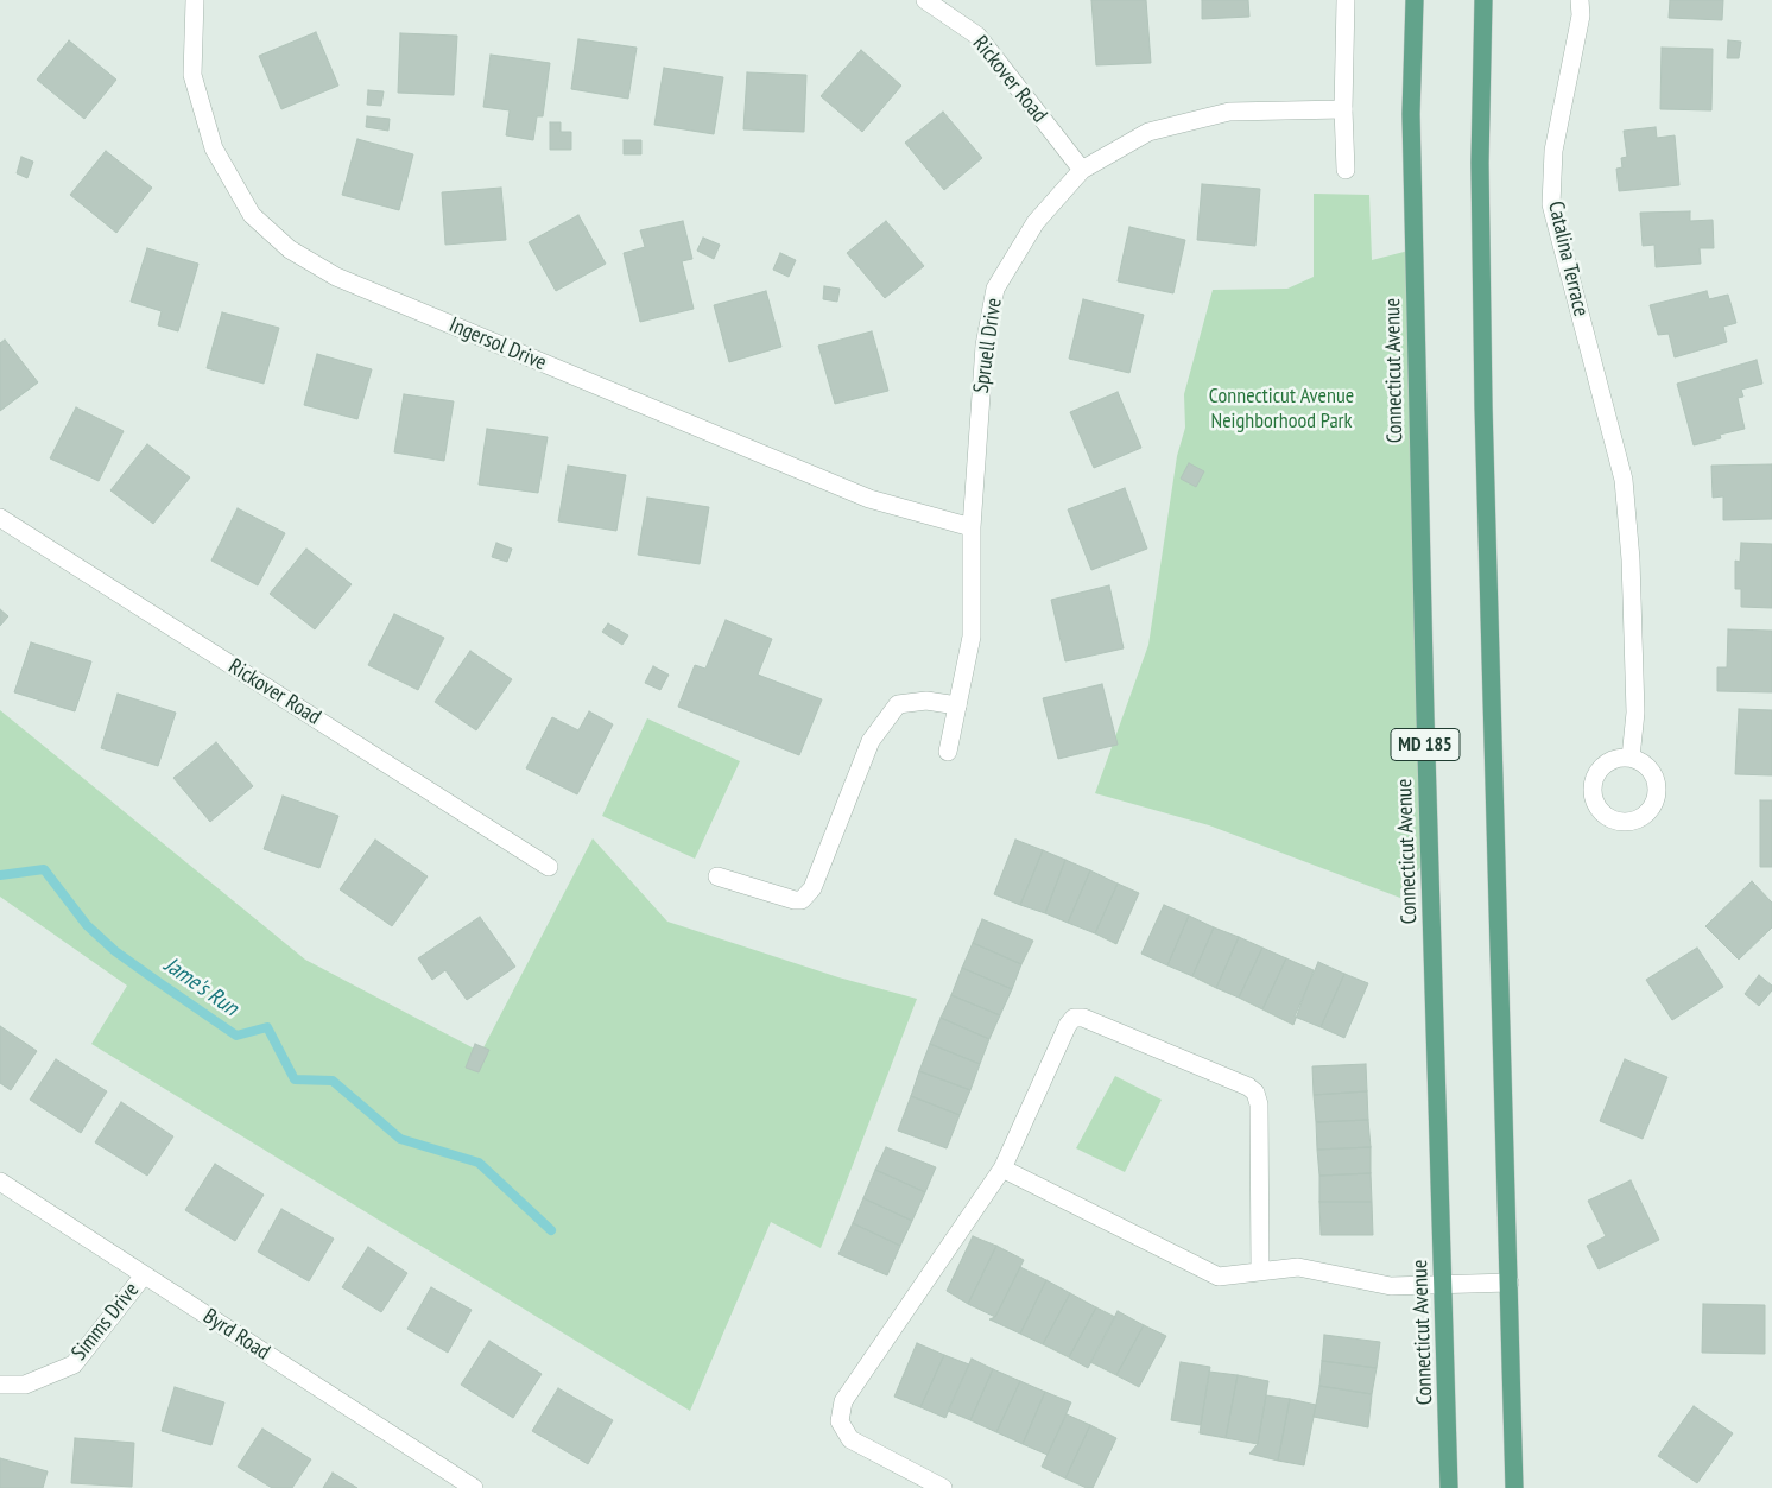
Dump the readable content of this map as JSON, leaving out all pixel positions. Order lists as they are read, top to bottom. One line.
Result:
{"streets":{"main road":["Connecticut Avenue","MD 185"],"street":["Rickover Road","Catalina Terrace","Ingersol Drive","Spruell Drive","Simms Drive","Byrd Road"]},"crossings":[["Rickover Road","Spruell Drive"],["Ingersol Drive","Spruell Drive"],["Simms Drive","Byrd Road"]],"water":["Jame's Run"],"parks":["Connecticut Avenue Neighborhood Park"]}
